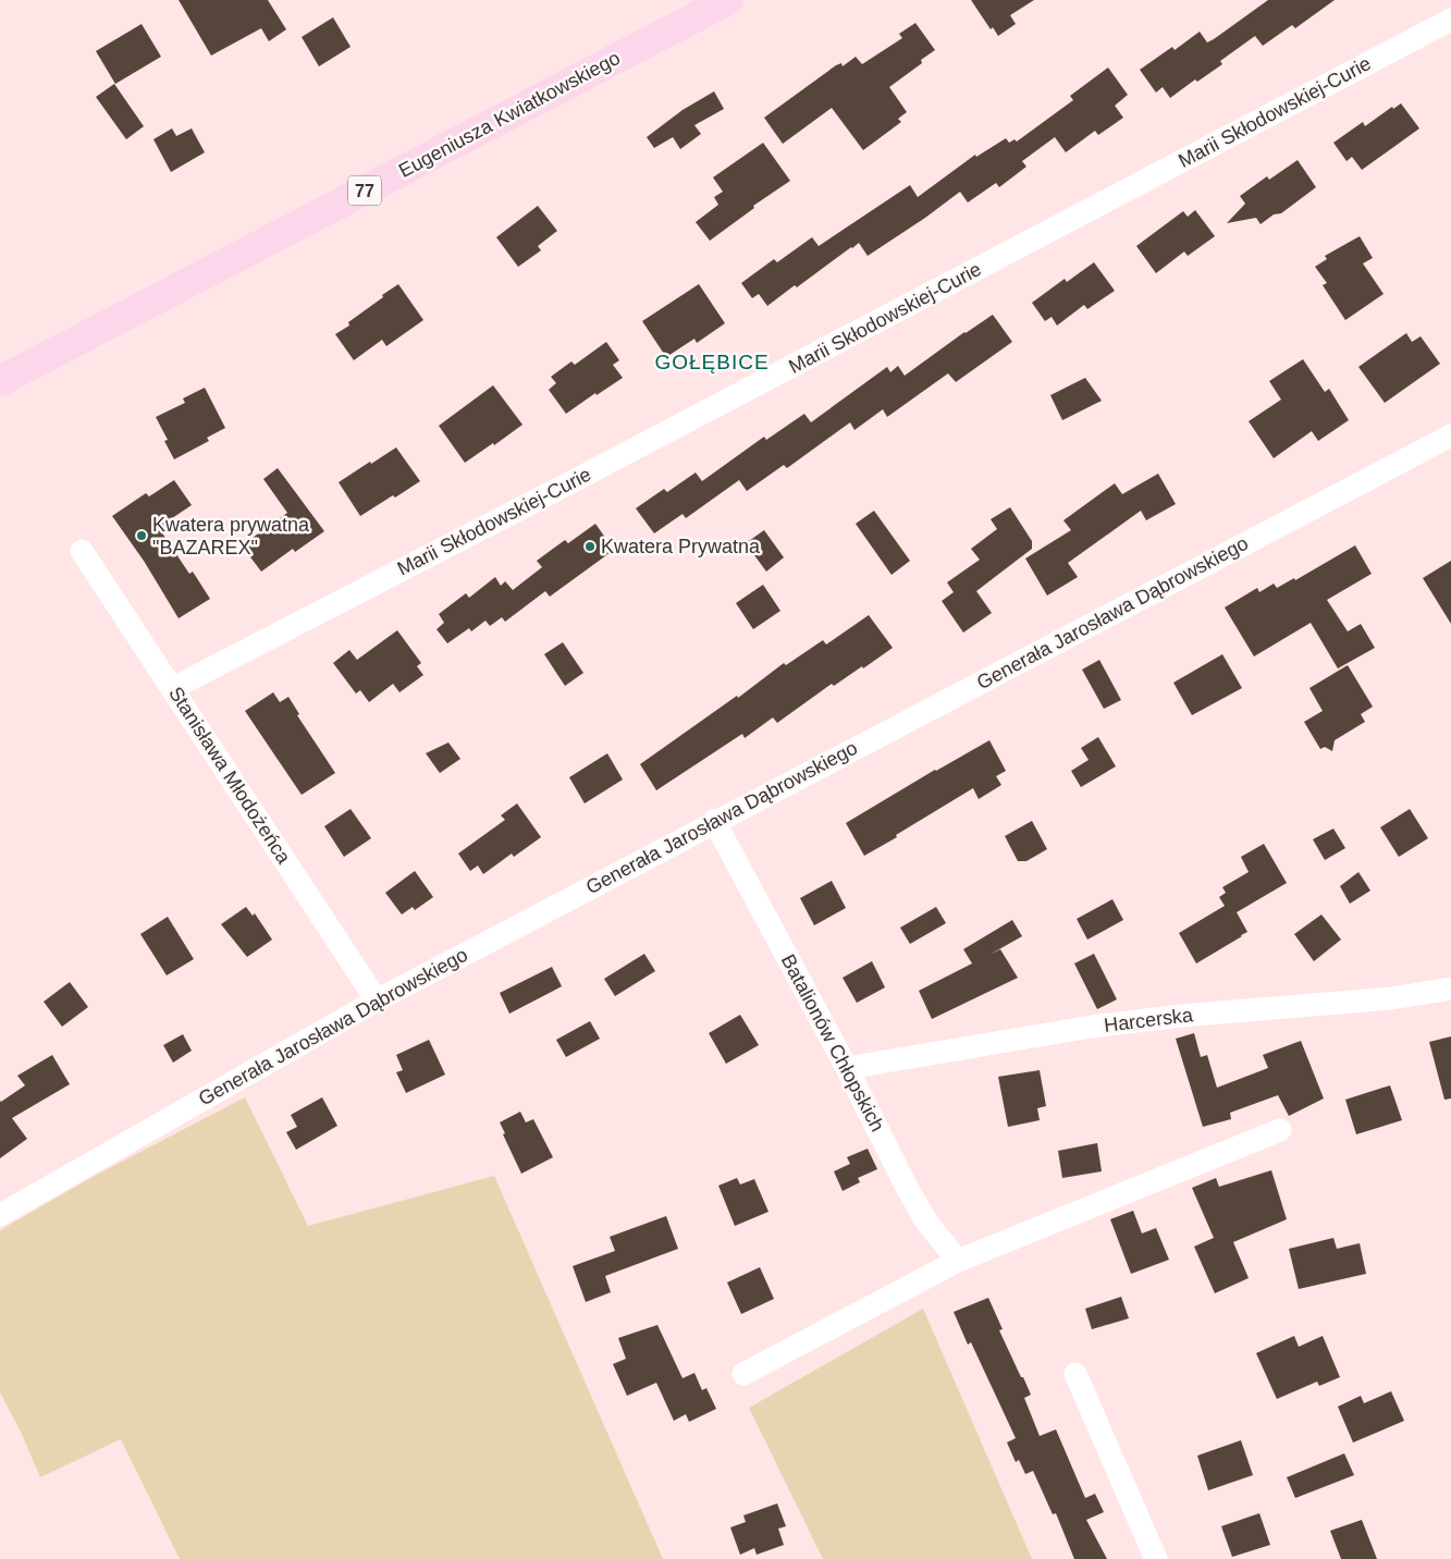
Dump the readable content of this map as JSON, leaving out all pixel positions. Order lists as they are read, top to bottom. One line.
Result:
{"streets":{"main road":["Eugeniusza Kwiatkowskiego","77"],"street":["Marii Skłodowskiej-Curie","Generała Jarosława Dąbrowskiego","Stanisława Młodożeńca","Harcerska","Batalionów Chłopskich"]},"crossings":[["Marii Skłodowskiej-Curie","Stanisława Młodożeńca"],["Generała Jarosława Dąbrowskiego","Stanisława Młodożeńca"],["Generała Jarosława Dąbrowskiego","Batalionów Chłopskich"],["Harcerska","Batalionów Chłopskich"]],"districts":["GOŁĘBICE"],"places":["Kwatera prywatna \"BAZAREX\"","Kwatera Prywatna"]}
